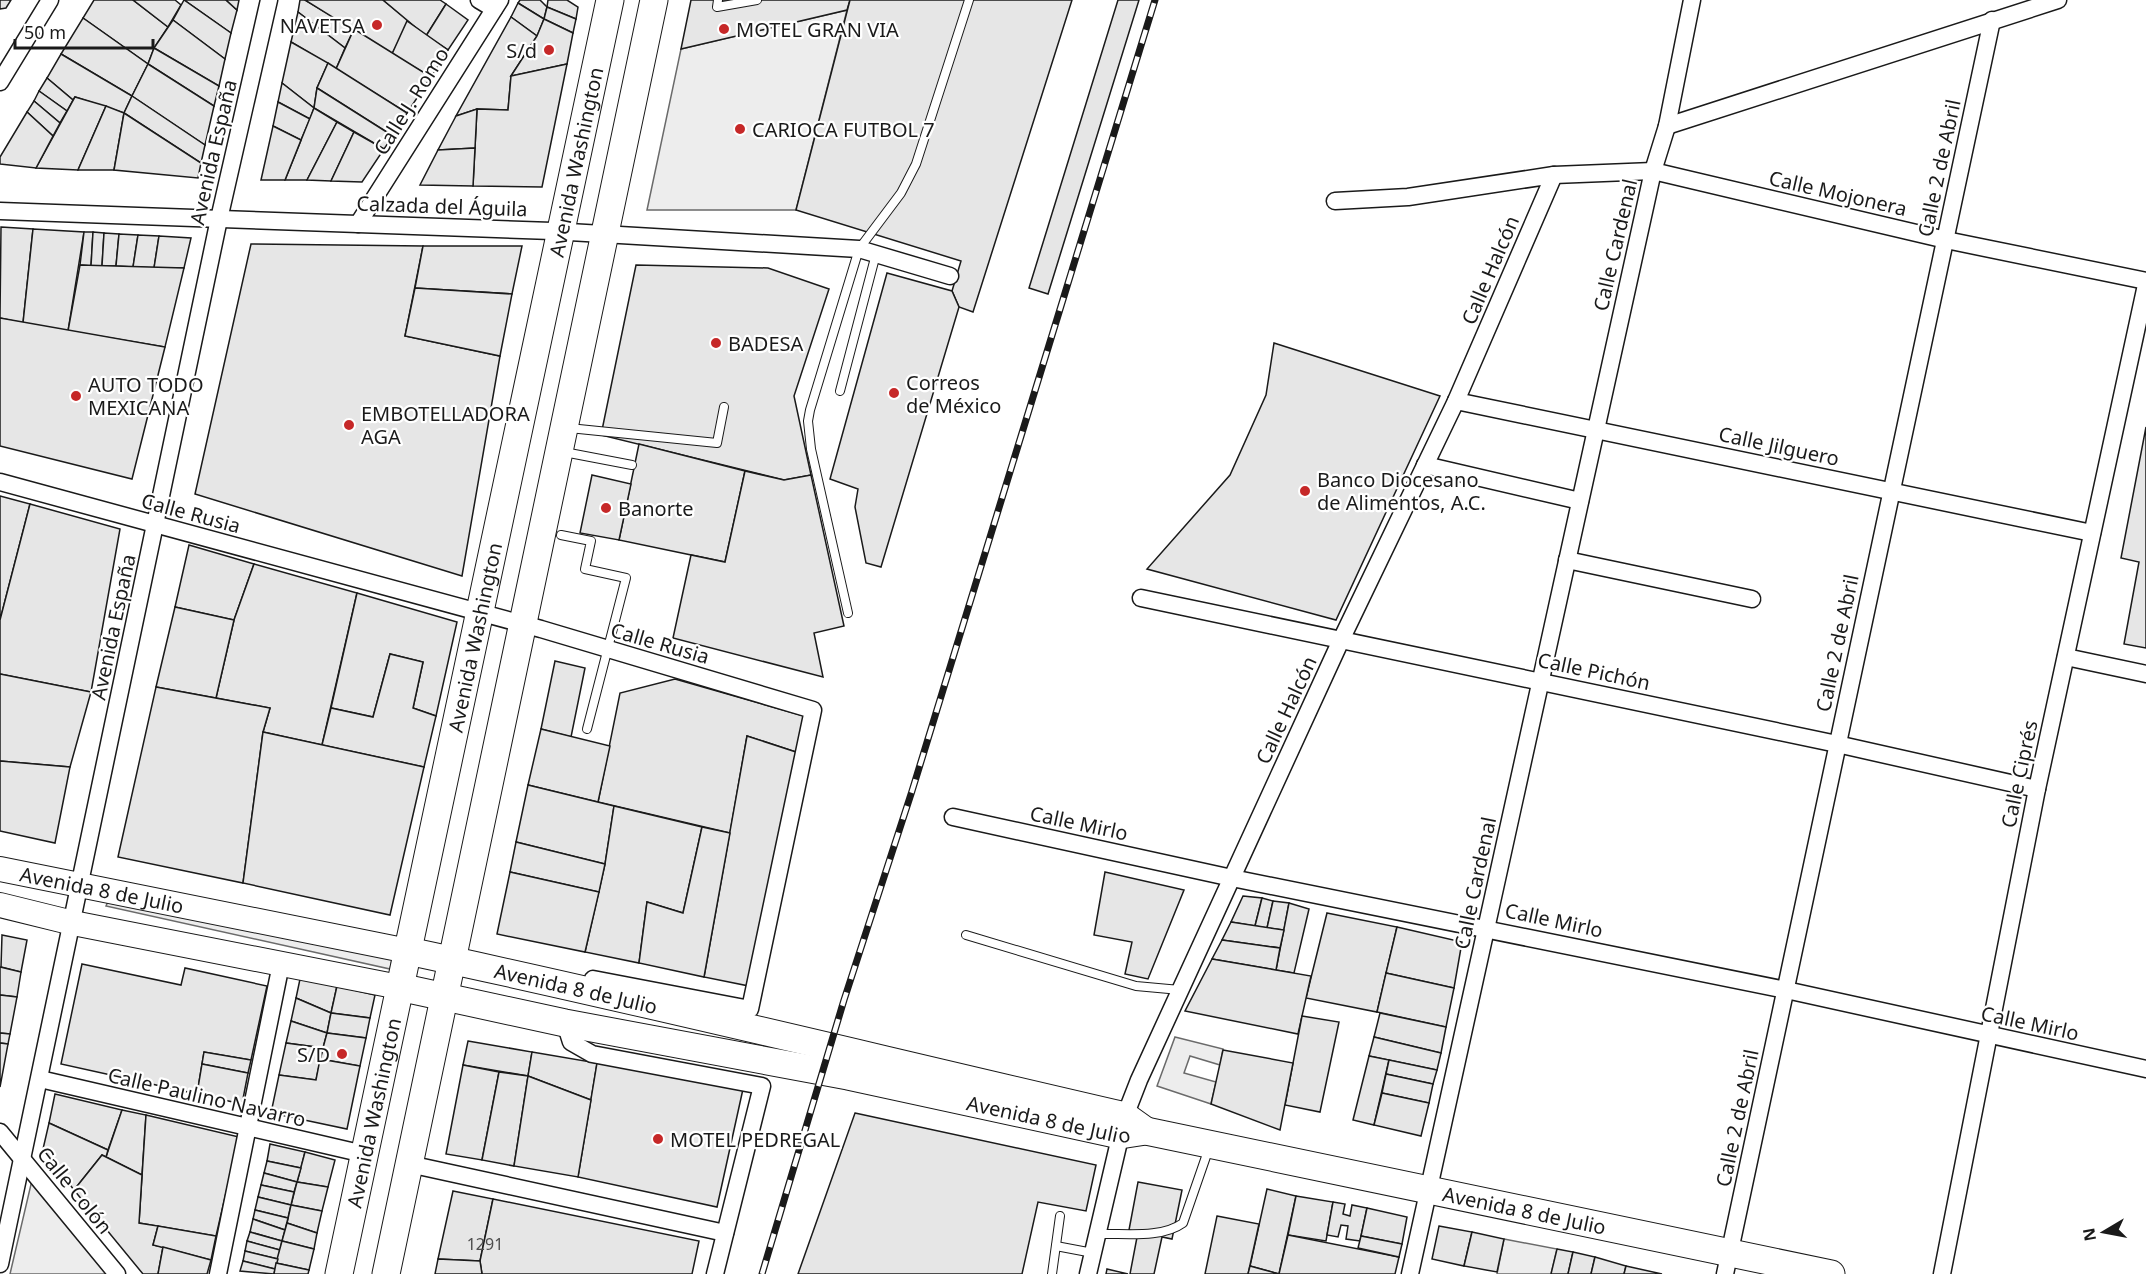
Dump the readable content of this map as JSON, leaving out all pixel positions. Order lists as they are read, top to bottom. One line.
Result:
{"streets":{"main road":["Avenida Washington","Avenida 8 de Julio"],"street":["Calle J. Romo","Avenida España","Calle 2 de Abril","Calle Mojonera","Calzada del Águila","Calle Cardenal","Calle Halcón","Calle Jilguero","Calle Rusia","Calle Pichón","Calle Ciprés","Calle Mirlo","Calle Paulino Navarro","Calle Colón"]},"crossings":[["Calle J. Romo","Calzada del Águila"],["Avenida España","Calzada del Águila"],["Avenida España","Calle Rusia"],["Avenida España","Avenida 8 de Julio"],["Avenida España","Calle Paulino Navarro"],["Avenida España","Calle Colón"],["Avenida Washington","Calzada del Águila"],["Avenida Washington","Calle Rusia"],["Avenida Washington","Avenida 8 de Julio"],["Avenida Washington","Calle Paulino Navarro"],["Calle 2 de Abril","Calle Mojonera"],["Calle 2 de Abril","Calle Jilguero"],["Calle 2 de Abril","Calle Pichón"],["Calle 2 de Abril","Calle Mirlo"],["Calle 2 de Abril","Avenida 8 de Julio"],["Calle Mojonera","Calle Cardenal"],["Calle Mojonera","Calle Halcón"],["Calle Mojonera","Calle Ciprés"],["Calle Cardenal","Calle Jilguero"],["Calle Cardenal","Calle Pichón"],["Calle Cardenal","Calle Mirlo"],["Calle Cardenal","Avenida 8 de Julio"],["Calle Halcón","Calle Jilguero"],["Calle Halcón","Calle Pichón"],["Calle Halcón","Calle Mirlo"],["Calle Halcón","Avenida 8 de Julio"],["Calle Jilguero","Calle Ciprés"],["Calle Rusia","Avenida 8 de Julio"],["Calle Pichón","Calle Ciprés"],["Calle Ciprés","Calle Mirlo"]],"places":["NAVETSA","MOTEL GRAN VIA","S/d","CARIOCA FUTBOL 7","BADESA","Correos de México","AUTO TODO MEXICANA","EMBOTELLADORA AGA","Banco Diocesano de Alimentos, A.C.","Banorte","S/D","MOTEL PEDREGAL"],"house_numbers":["1291"],"scale_bar":"50 m","north":"left"}
